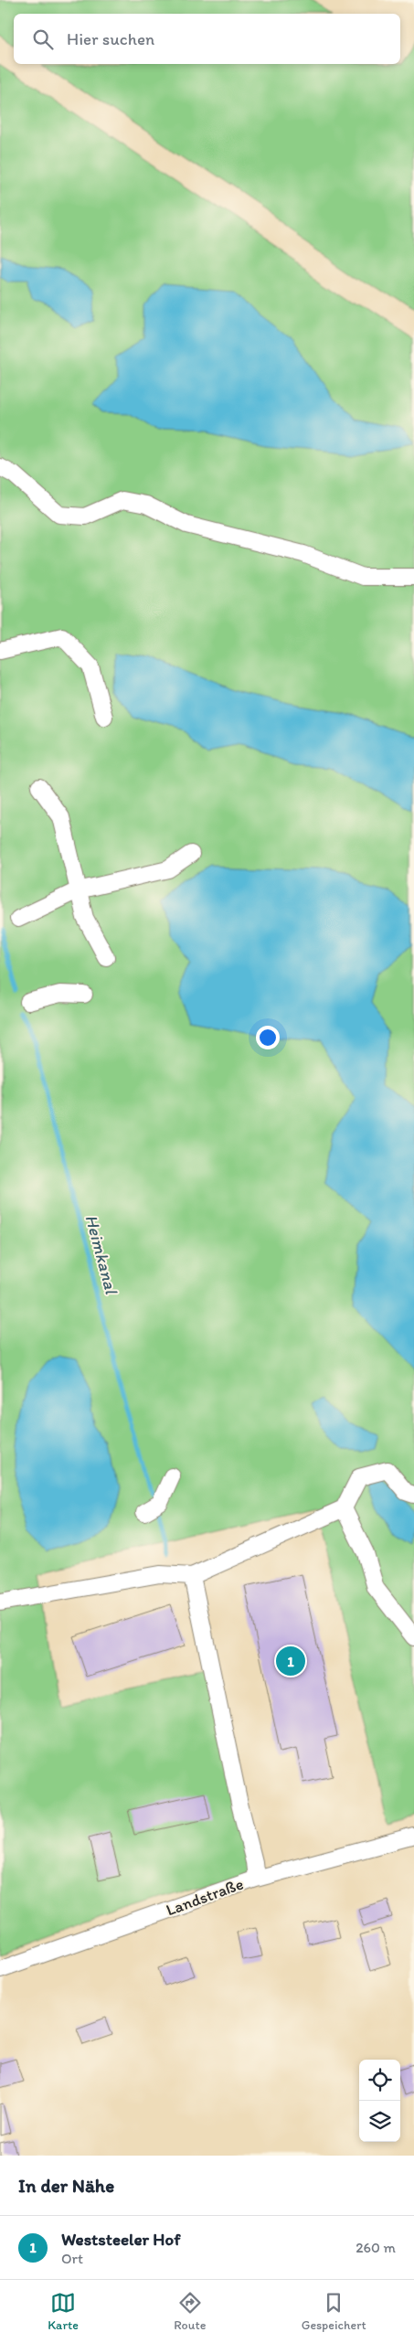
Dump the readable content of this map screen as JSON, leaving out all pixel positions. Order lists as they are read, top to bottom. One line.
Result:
{"streets":{"street":["Landstraße"]},"water":["Heimkanal"],"page":{"search":"Hier suchen","pins":"1","heading":"In der Nähe","list":[{"mark":"1","name":"Weststeeler Hof","note":"Ort","value":"260 m"}],"nav":["Karte","Route","Gespeichert"]}}
